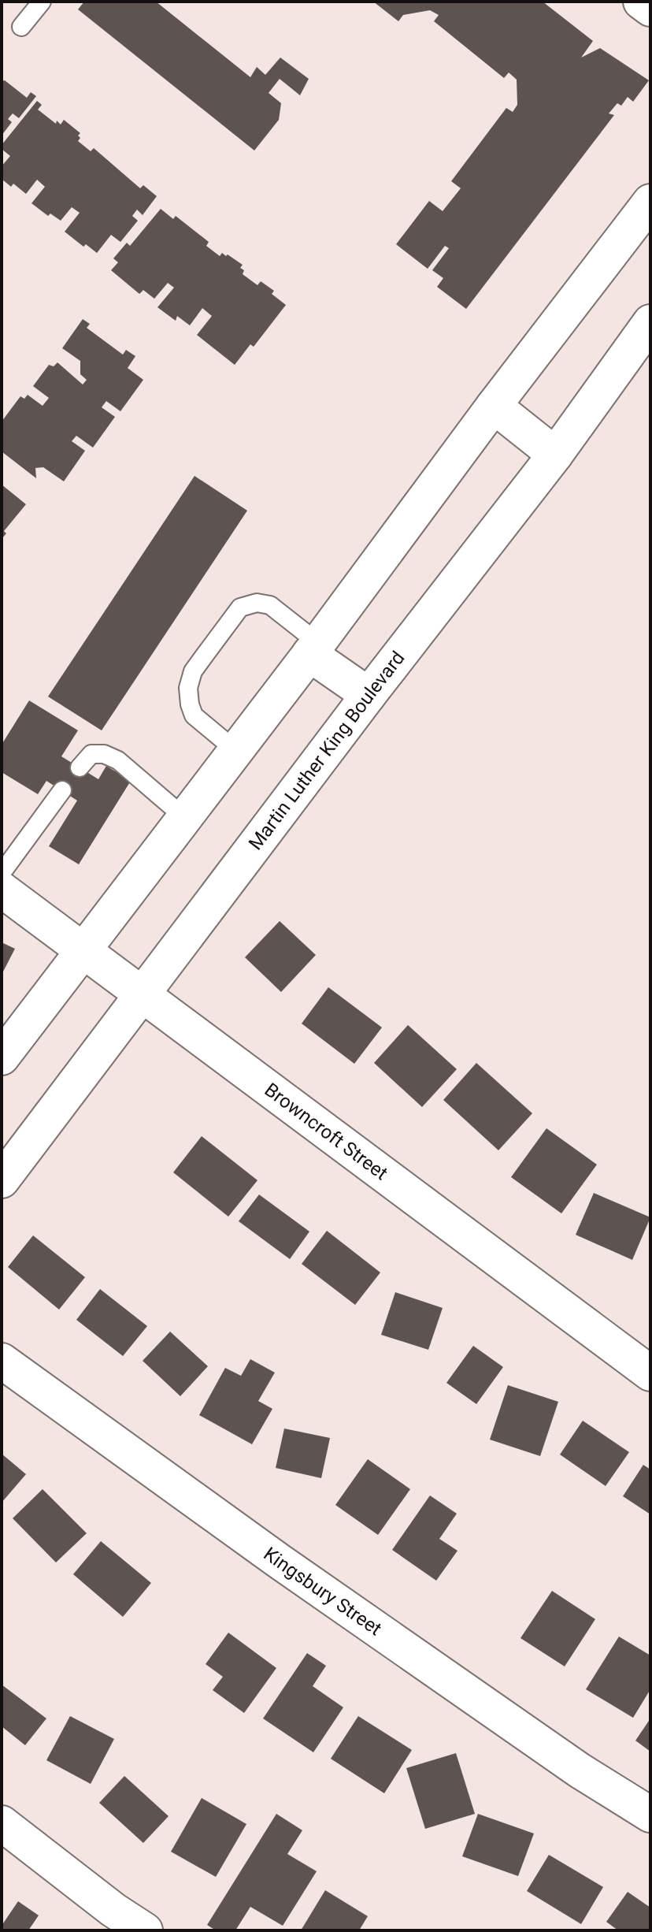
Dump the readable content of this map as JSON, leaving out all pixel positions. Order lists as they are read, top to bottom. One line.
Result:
{"streets":{"main road":["Martin Luther King Boulevard","Browncroft Street","Kingsbury Street"]},"crossings":[["Martin Luther King Boulevard","Browncroft Street"]]}
